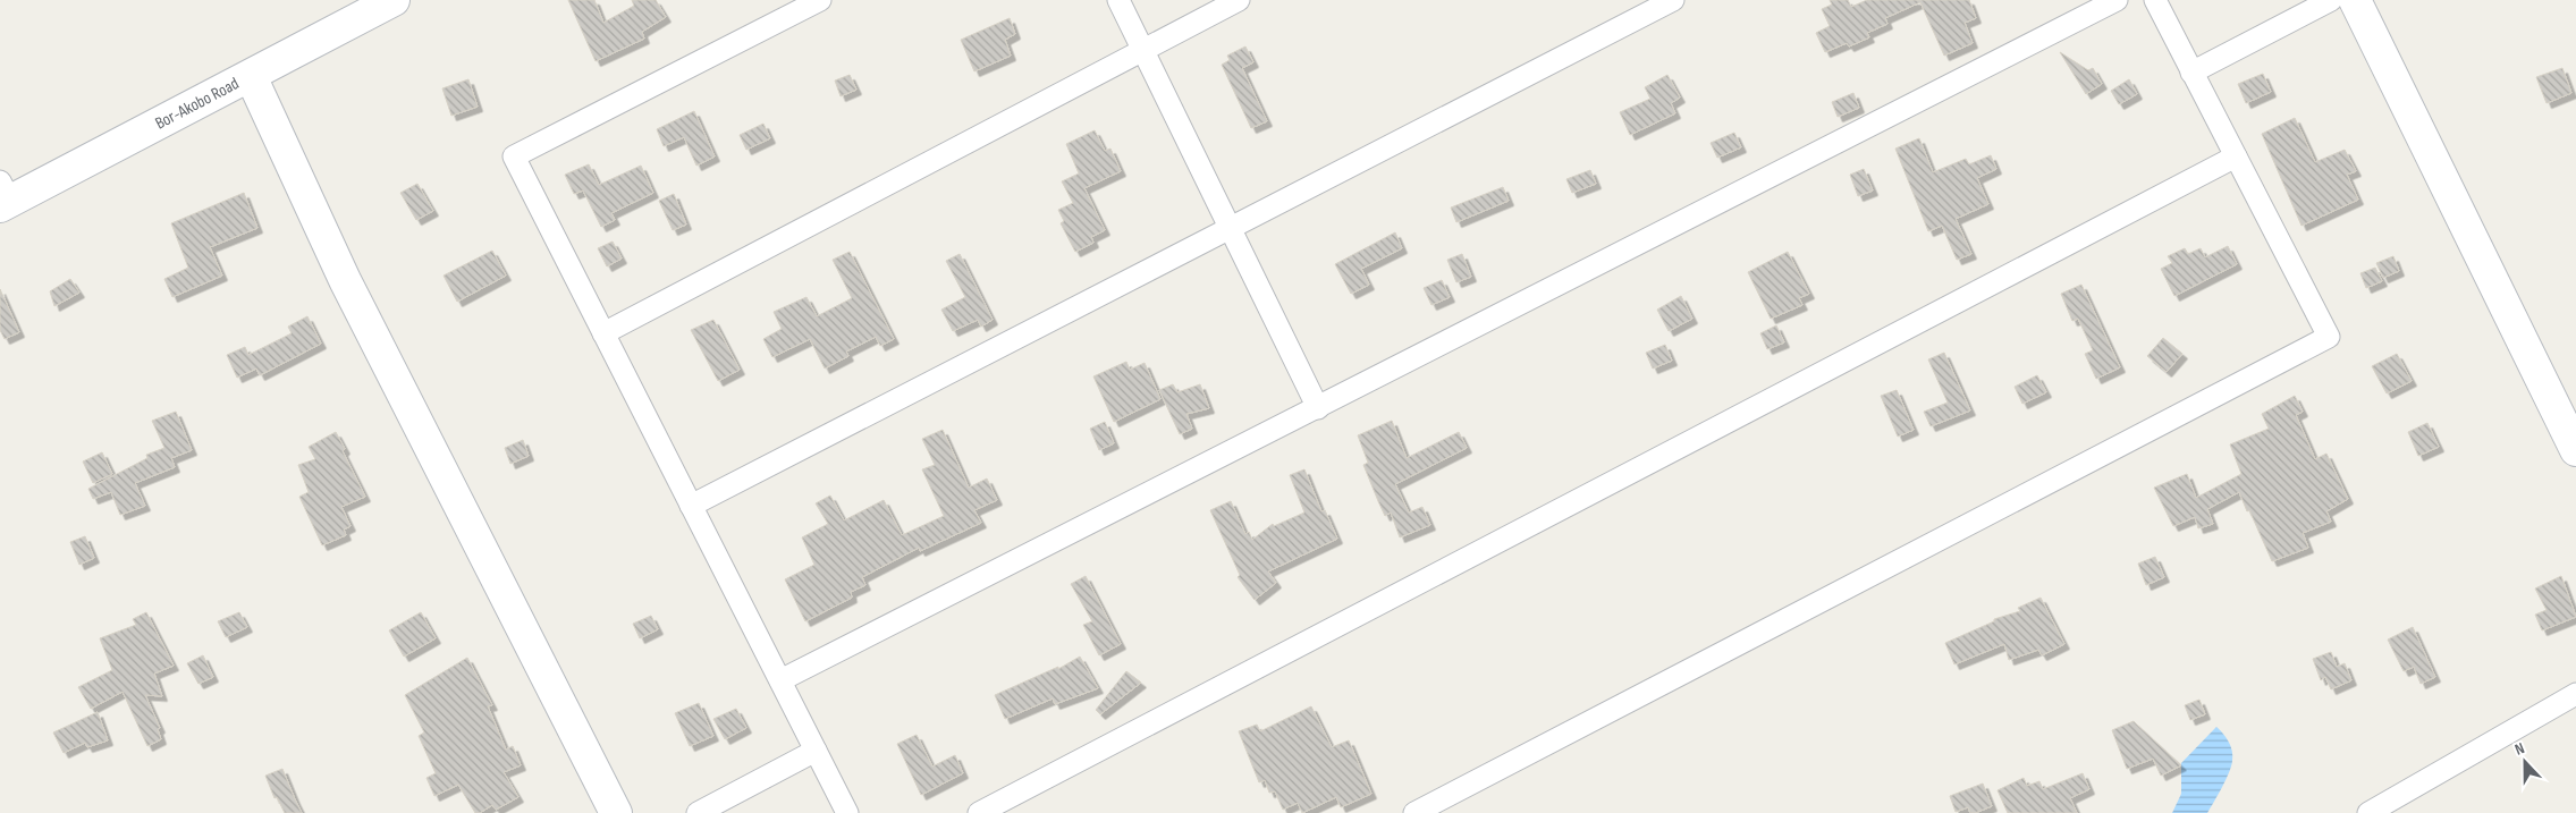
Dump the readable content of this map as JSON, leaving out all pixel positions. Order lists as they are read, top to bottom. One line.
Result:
{"streets":{"street":["Bor-Akobo Road"]},"north":"top"}
